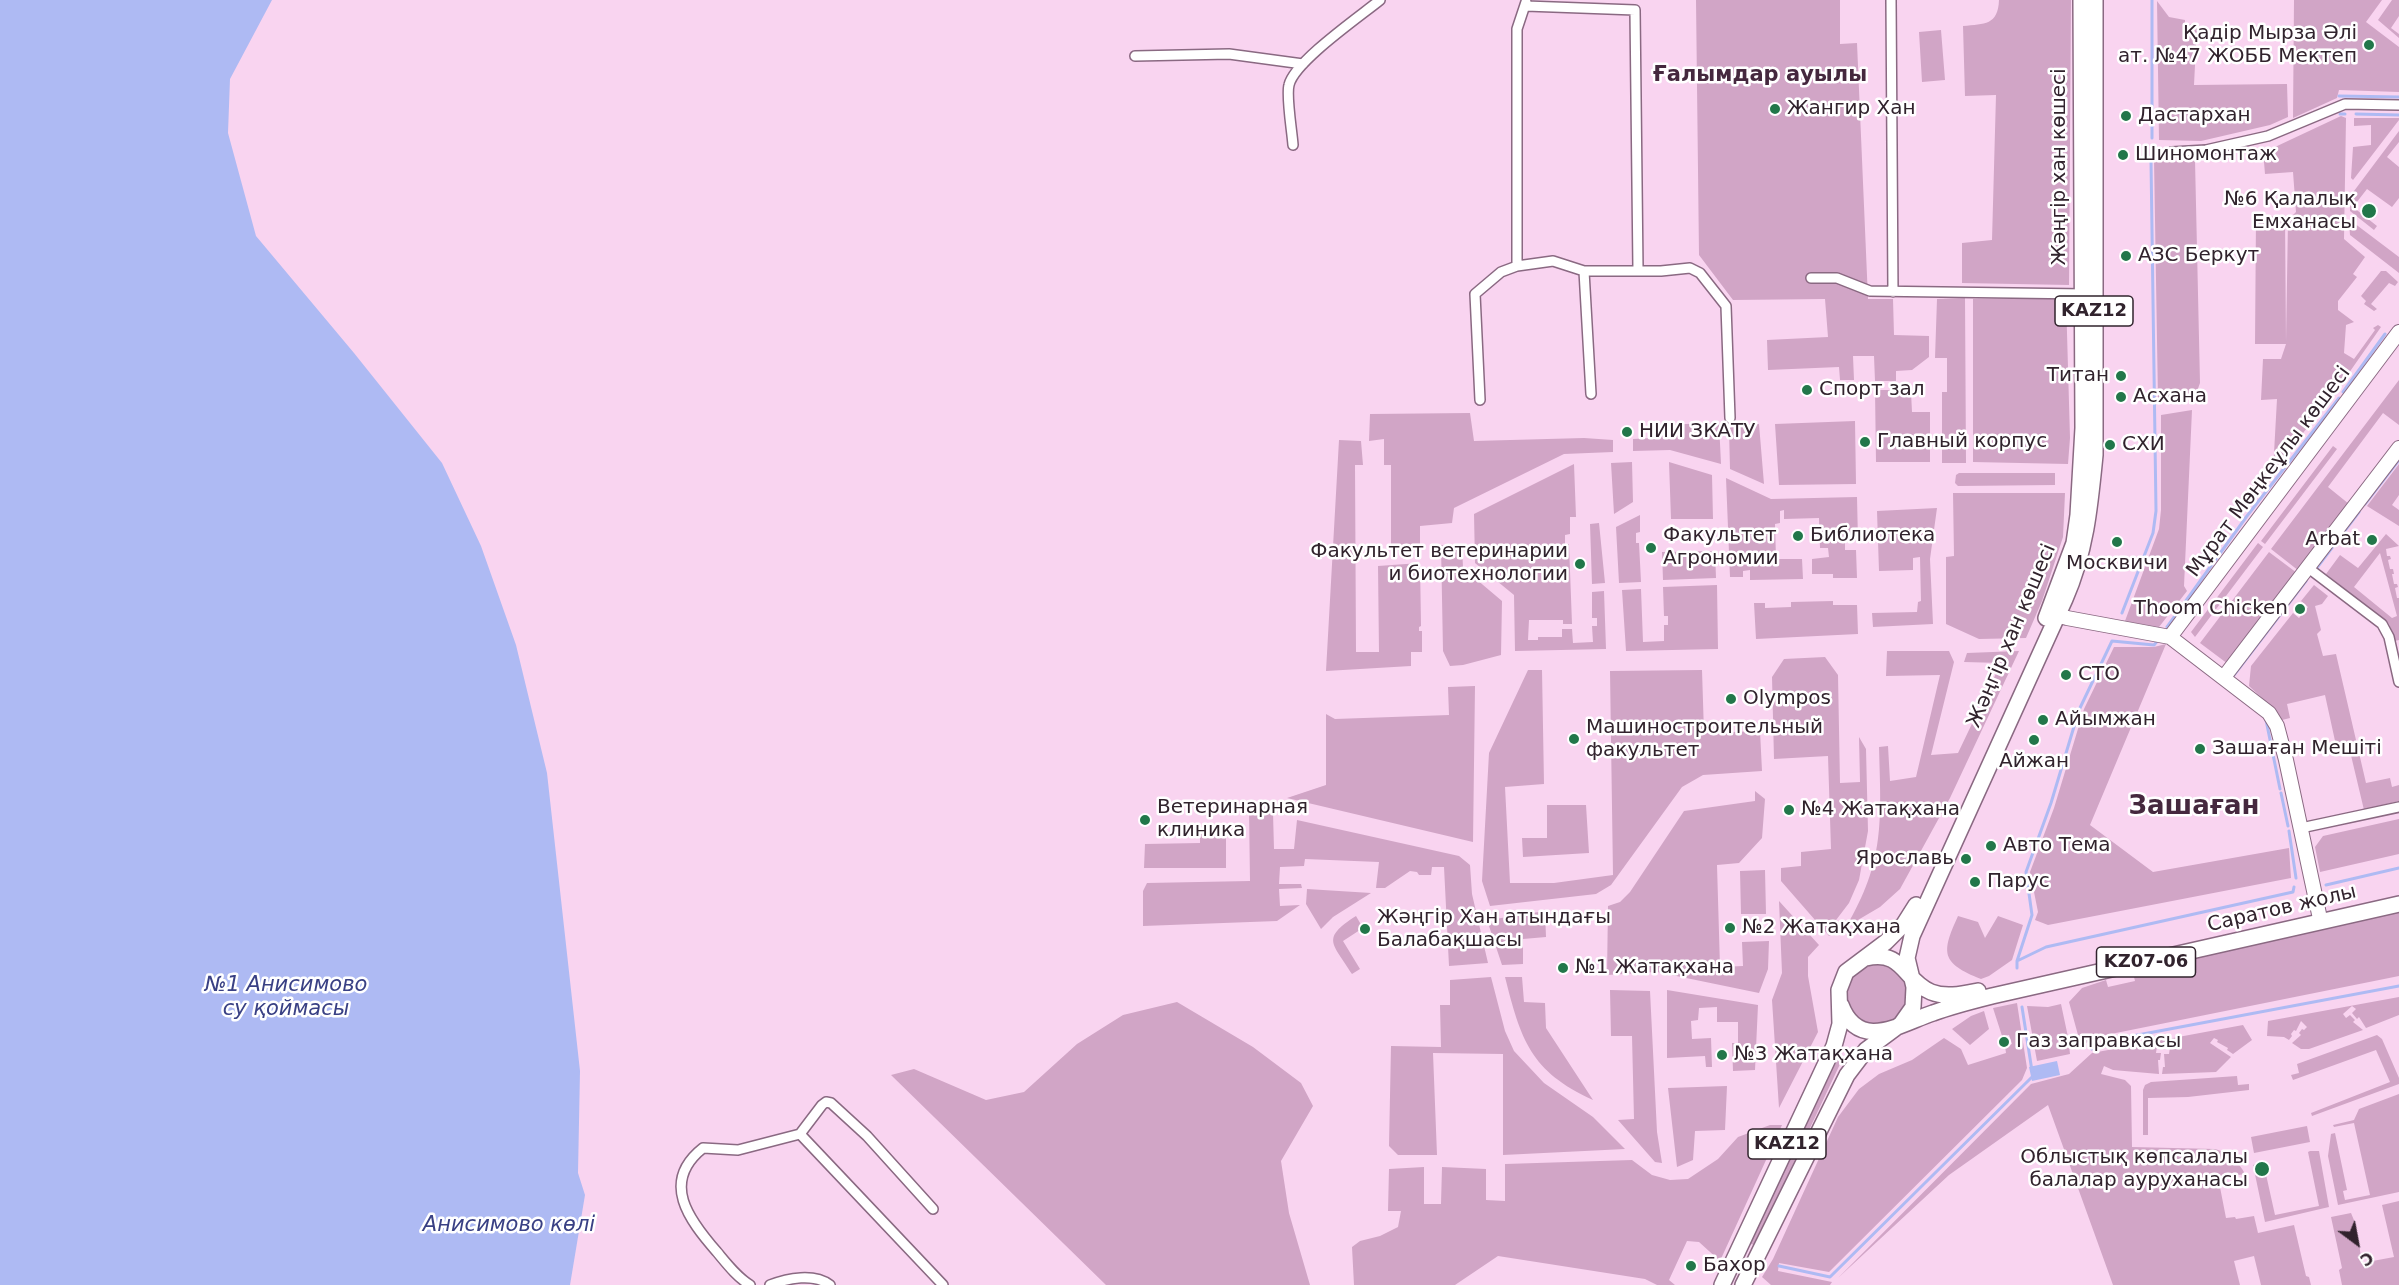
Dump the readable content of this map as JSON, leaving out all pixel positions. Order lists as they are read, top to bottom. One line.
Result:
{"streets":{"main road":["Жәңгір хан көшесі","KAZ12","Мұрат Мөңкеұлы көшесі","Саратов жолы","KZ07-06"]},"crossings":[["Жәңгір хан көшесі","Саратов жолы"]],"districts":["Ғалымдар ауылы","Зашаған"],"water":["№1 Анисимово су қоймасы","Анисимово көлі"],"places":["Қадір Мырза Әлі ат. №47 ЖОББ Мектеп","Жангир Хан","Дастархан","Шиномонтаж","№6 Қалалық Емханасы","АЗС Беркут","Титан","Спорт зал","Асхана","НИИ ЗКАТУ","Главный корпус","СХИ","Библиотека","Arbat","Москвичи","Факультет Агрономии","Факультет ветеринарии и биотехнологии","Thoom Chicken","СТО","Olympos","Айымжан","Машиностроительный факультет","Айжан","Зашаған Мешіті","№4 Жатақхана","Ветеринарная клиника","Авто Тема","Ярославь","Парус","№2 Жатақхана","Жәңгір Хан атындағы Балабақшасы","№1 Жатақхана","Газ заправкасы","№3 Жатақхана","Облыстық көпсалалы балалар ауруханасы","Бахор"],"north":"bottom right"}
